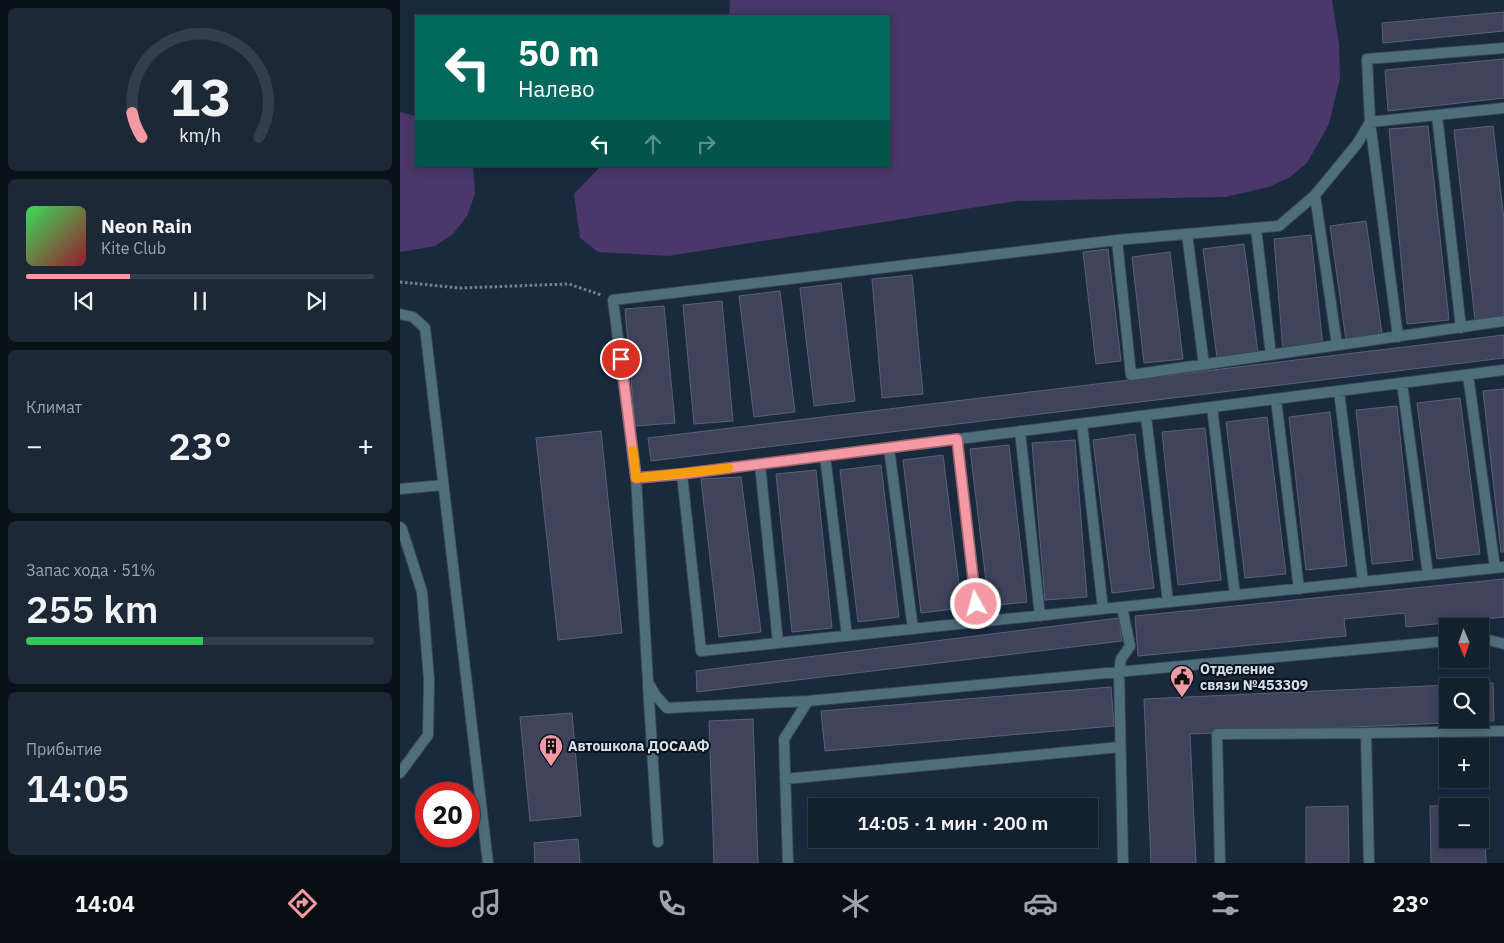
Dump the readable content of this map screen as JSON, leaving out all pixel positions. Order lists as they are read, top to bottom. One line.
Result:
{"places":{"public building":["Отделение связи №453309"],"building":["Автошкола ДОСААФ"]},"north":"bottom","page":{"turn":["50 m","Налево"],"song":["Neon Rain","Kite Club"],"tile":["Климат",["Запас хода · 51%","255 km"],["Прибытие","14:05"]],"heat":["−","23°","+"],"map_buttons":["+","−"],"limit":"20","trip":"14:05 · 1 мин · 200 m","tabs":["14:04","23°"],"gauge":["13","km/h"]}}
